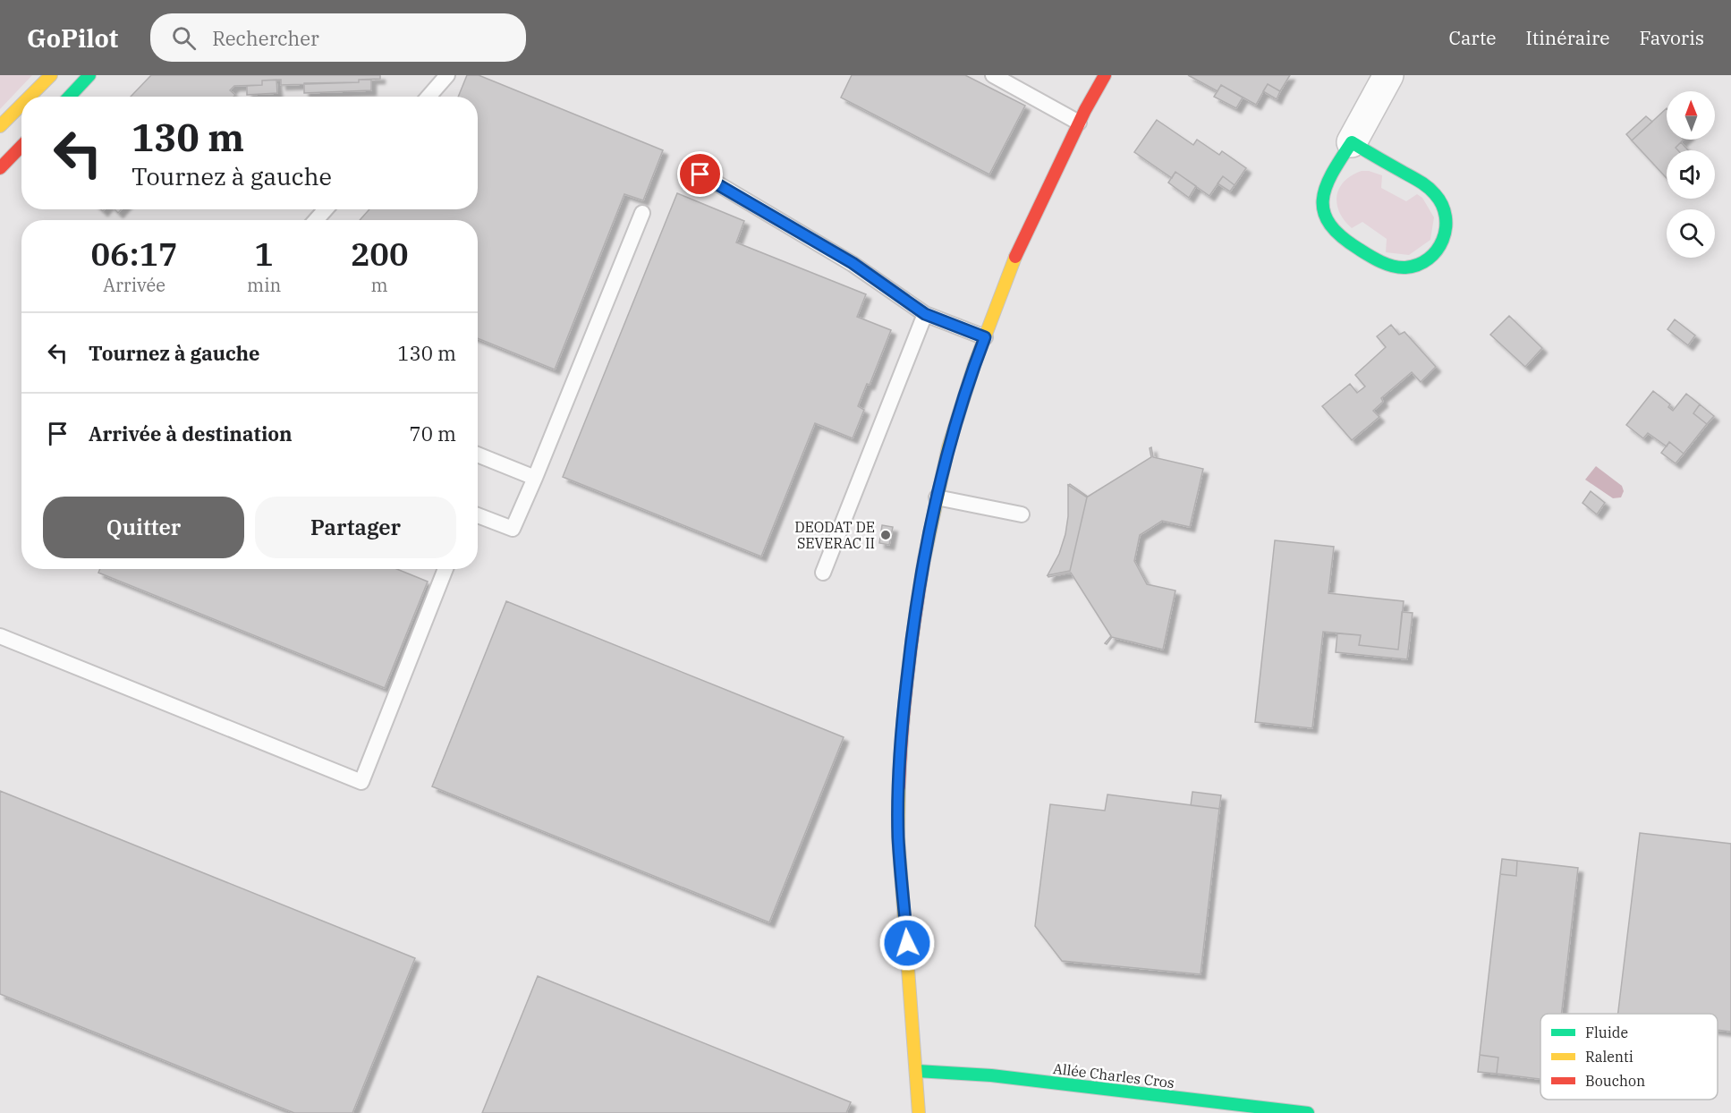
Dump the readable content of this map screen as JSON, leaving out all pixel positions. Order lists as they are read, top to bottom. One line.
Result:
{"streets":{"street":["Allée Charles Cros"]},"places":["DEODAT DE SEVERAC II"],"legend":["Fluide","Ralenti","Bouchon"],"north":"top","page":{"header":"GoPilot","search":"Rechercher","nav":["Carte","Itinéraire","Favoris"],"turn":["130 m","Tournez à gauche"],"eta":["06:17","Arrivée","1","min","200","m"],"list":[{"name":"Tournez à gauche","value":"130 m"},{"name":"Arrivée à destination","value":"70 m"}],"buttons":["Quitter","Partager"]}}
